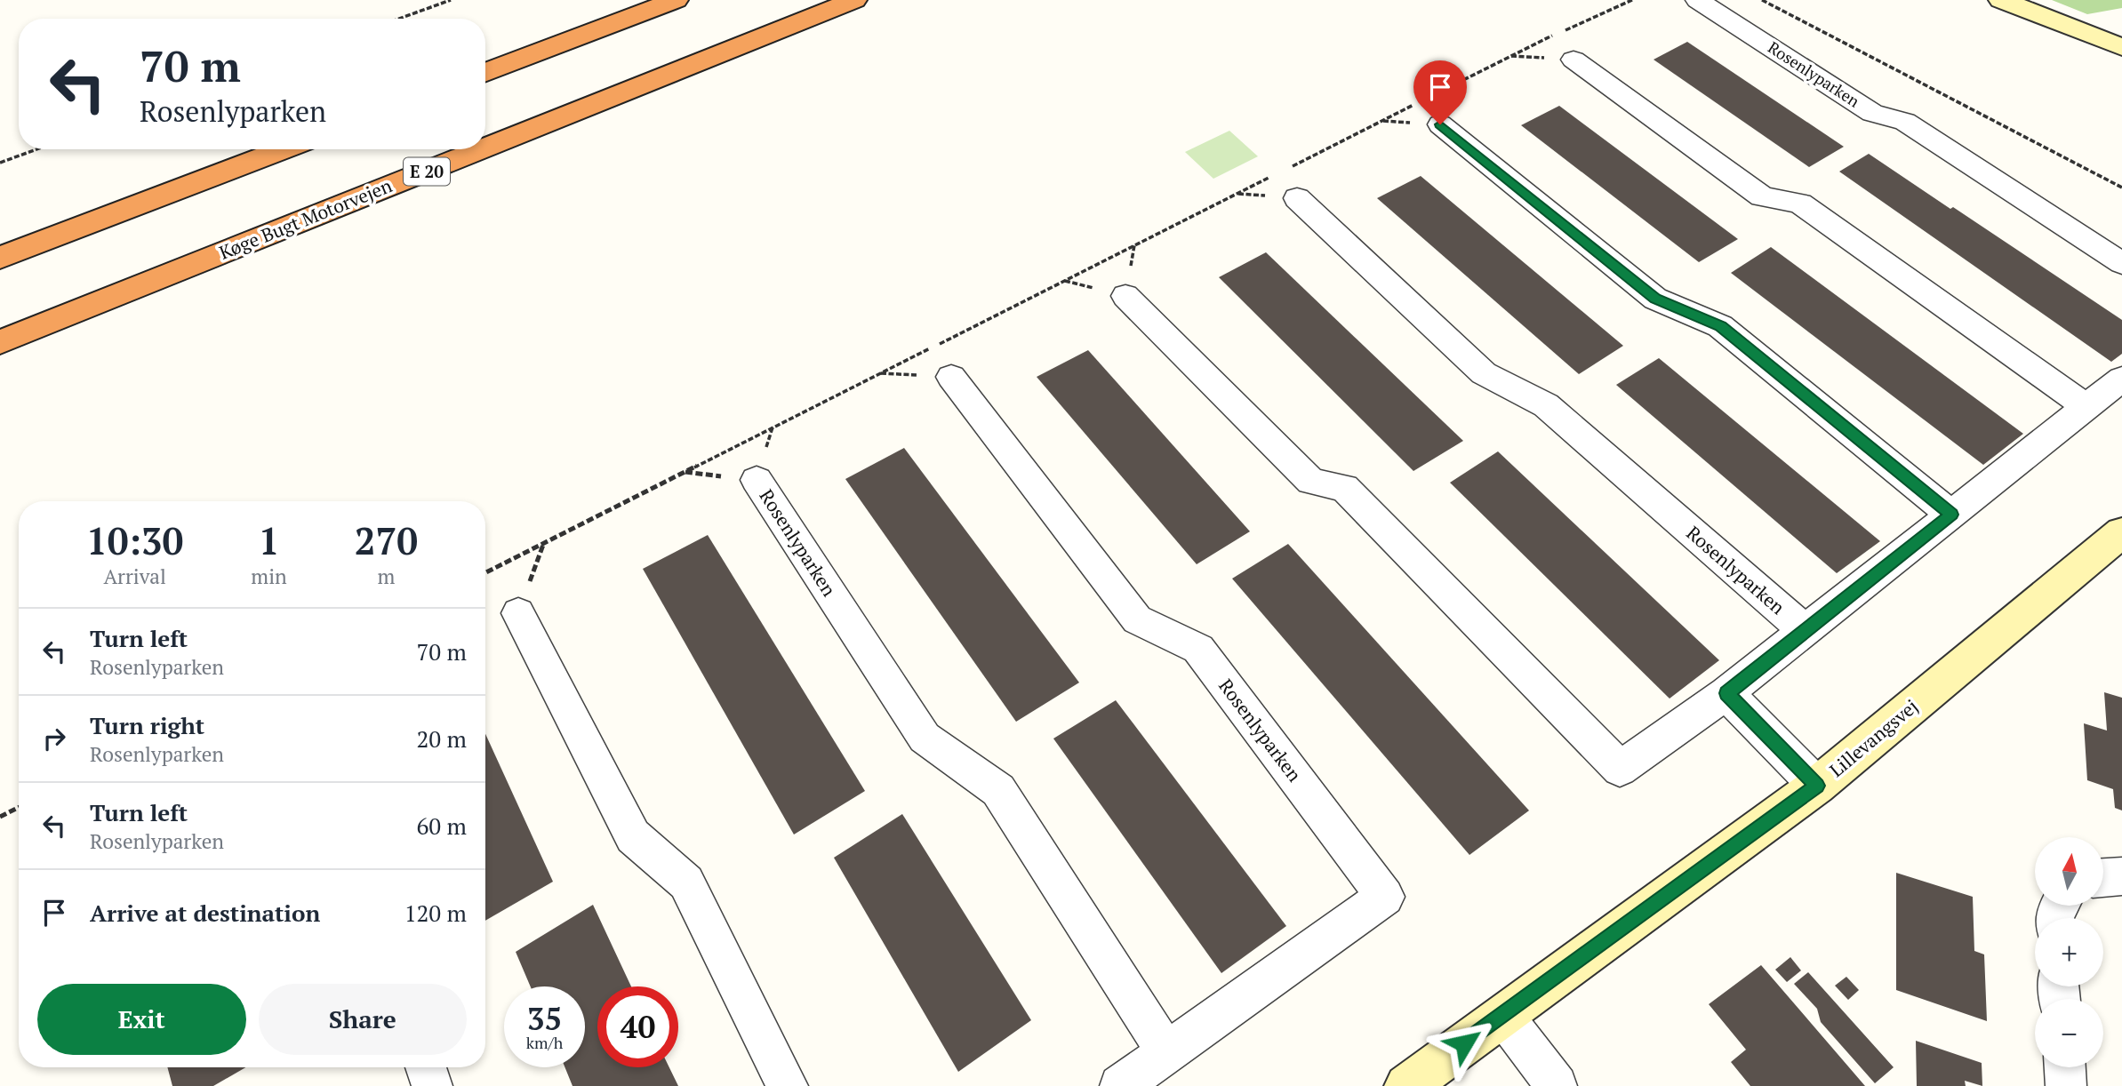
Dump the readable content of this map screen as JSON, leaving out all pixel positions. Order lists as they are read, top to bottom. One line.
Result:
{"streets":{"highway":["E 20","Køge Bugt Motorvejen"],"street":["Rosenlyparken","Lillevangsvej"]},"north":"top","page":{"turn":["70 m","Rosenlyparken"],"eta":["10:30","Arrival","1","min","270","m"],"list":[{"name":"Turn left","note":"Rosenlyparken","value":"70 m"},{"name":"Turn right","note":"Rosenlyparken","value":"20 m"},{"name":"Turn left","note":"Rosenlyparken","value":"60 m"},{"name":"Arrive at destination","value":"120 m"}],"map_buttons":["+","−"],"buttons":["Exit","Share"],"speed":"35 km/h","limit":"40"}}
